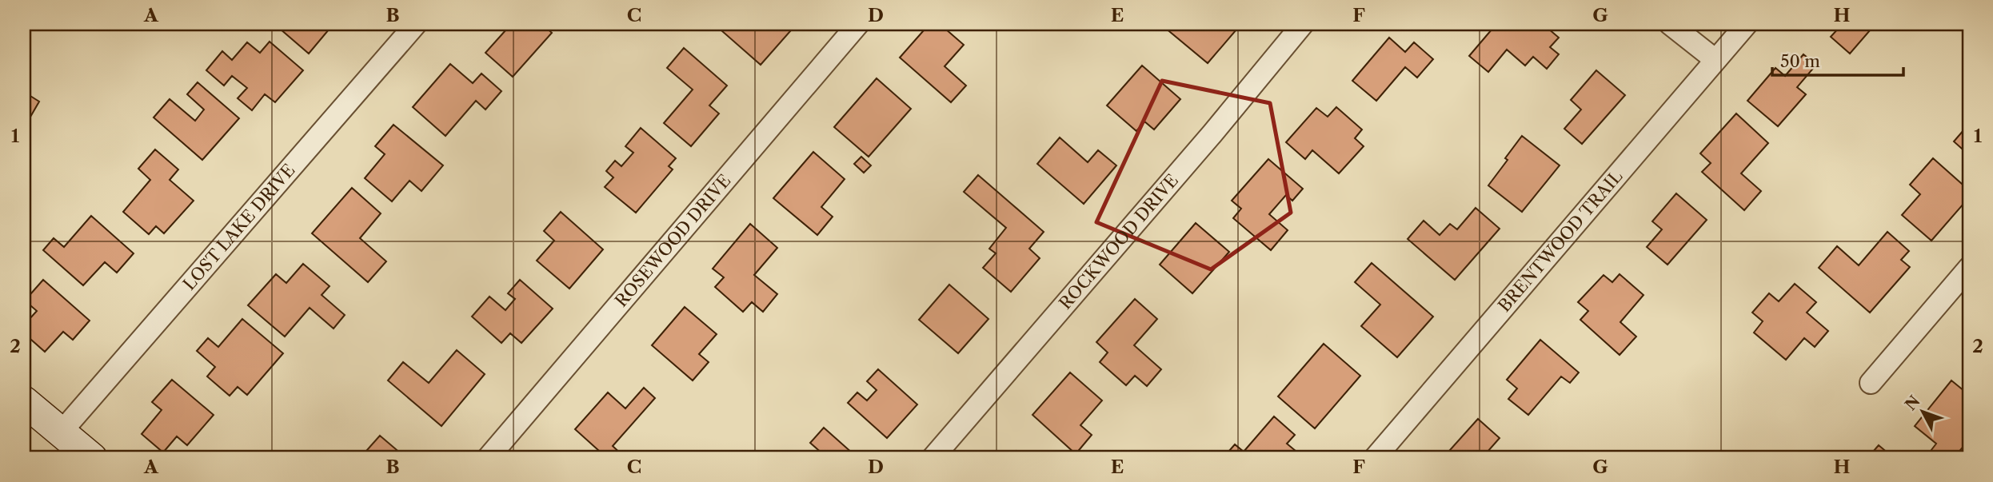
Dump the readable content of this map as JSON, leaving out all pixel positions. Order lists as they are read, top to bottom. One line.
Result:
{"streets":{"street":["LOST LAKE DRIVE","ROSEWOOD DRIVE","BRENTWOOD TRAIL","ROCKWOOD DRIVE"]},"scale_bar":"50 m","north":"top left","grid":{"columns":["A","B","C","D","E","F","G","H"],"rows":["1","2"]}}
